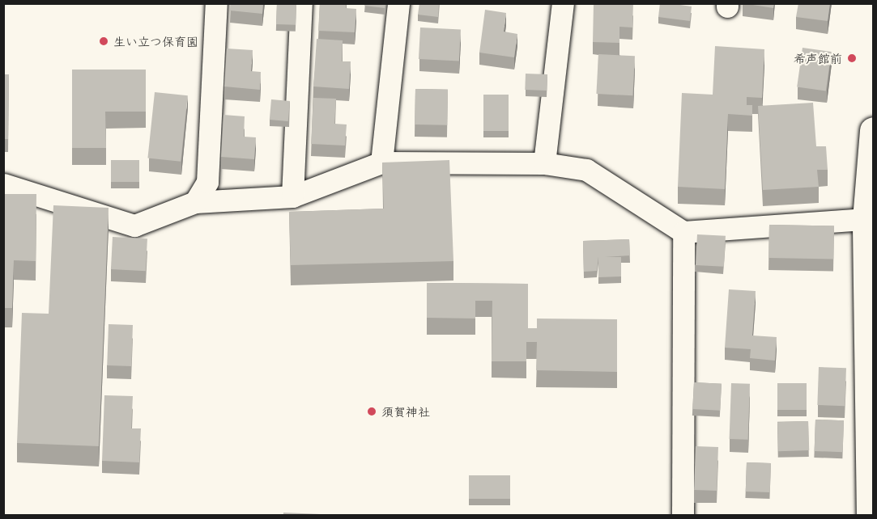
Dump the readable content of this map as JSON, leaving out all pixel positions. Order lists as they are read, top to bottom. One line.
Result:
{"places":["生い立つ保育園","希声館前","須賀神社"]}
